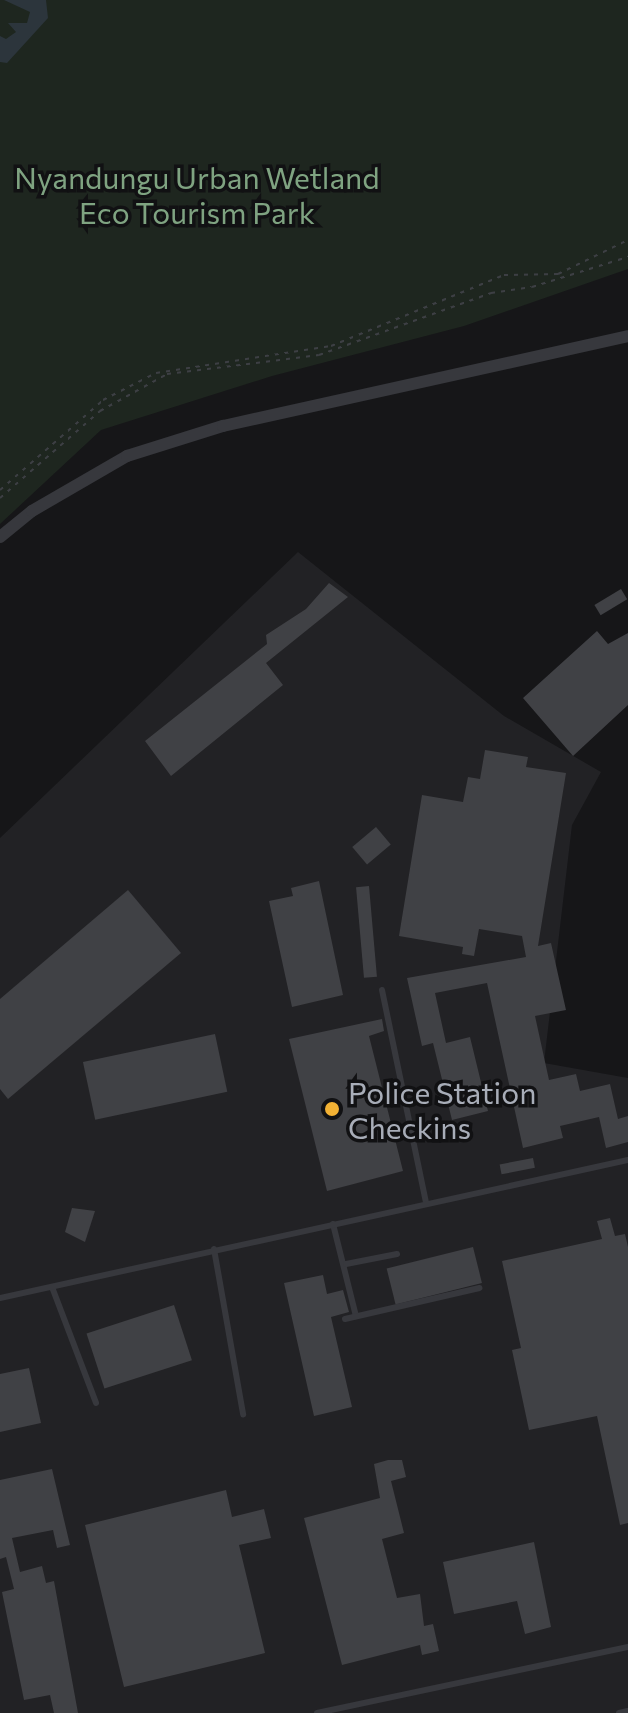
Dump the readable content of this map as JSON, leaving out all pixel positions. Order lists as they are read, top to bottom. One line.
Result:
{"parks":["Nyandungu Urban Wetland Eco Tourism Park"],"places":["Police Station Checkins"]}
